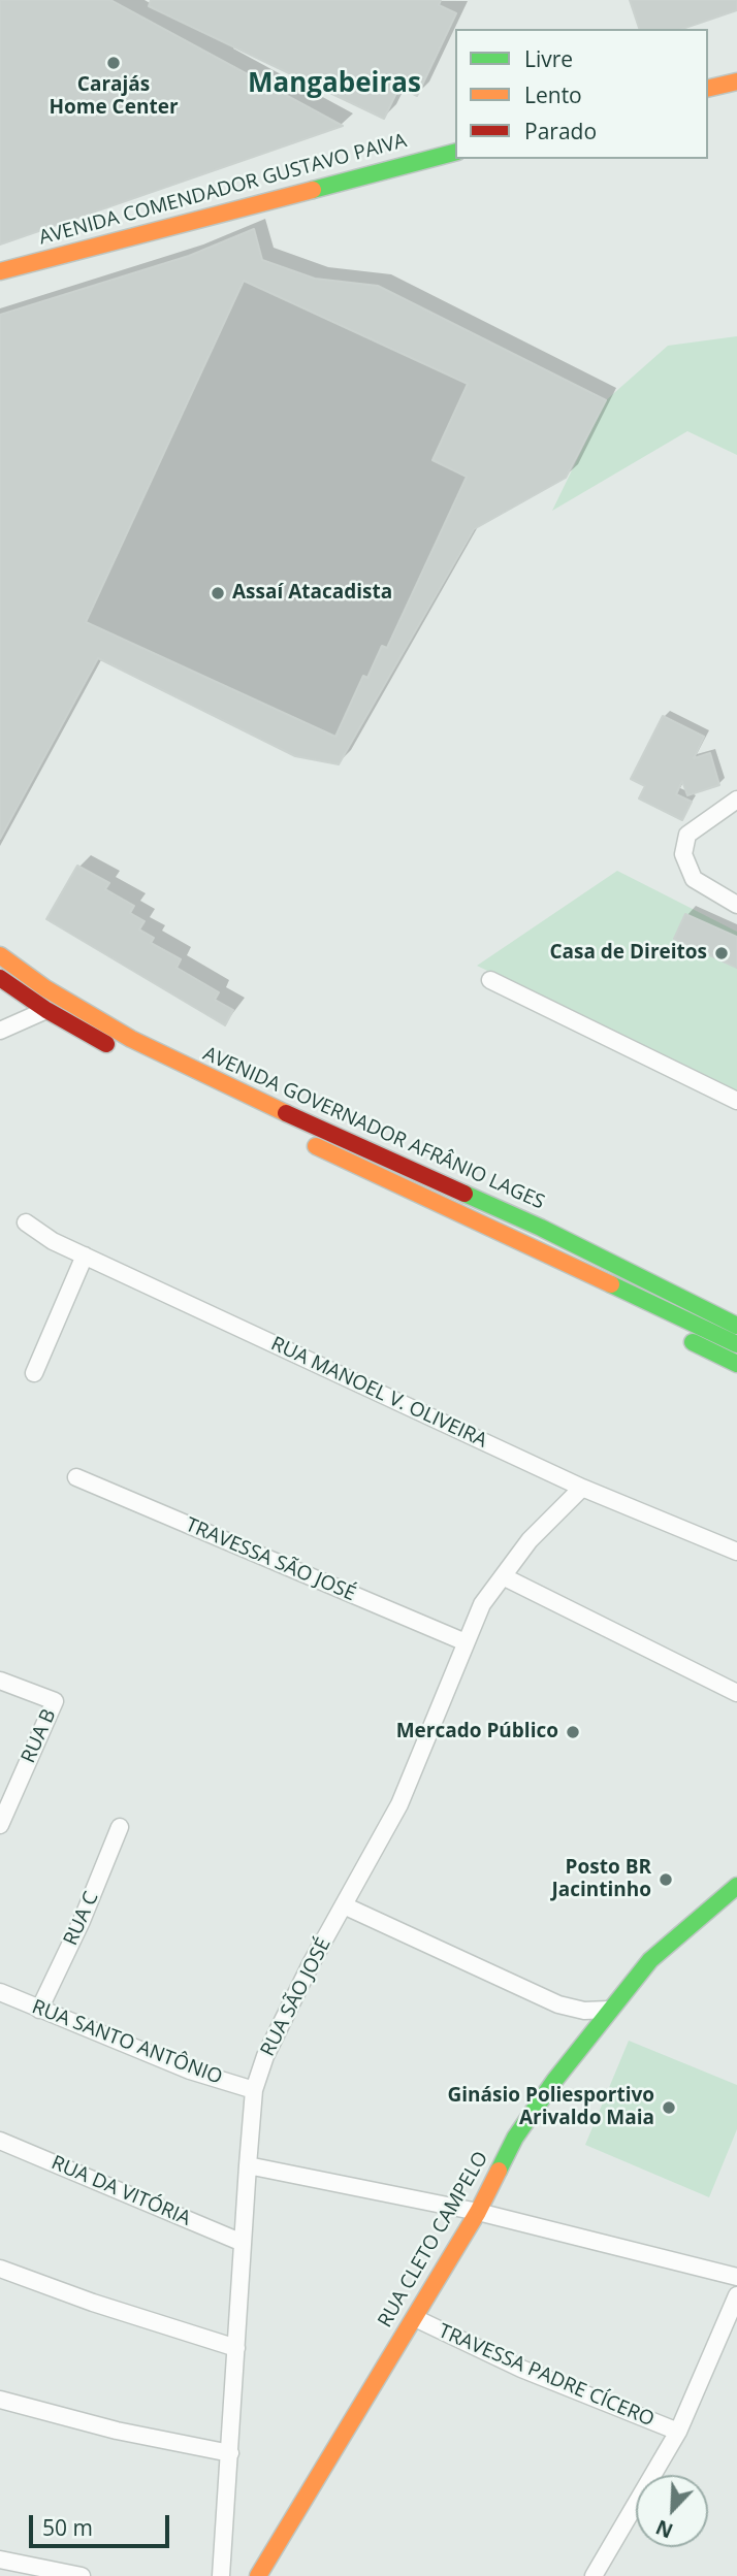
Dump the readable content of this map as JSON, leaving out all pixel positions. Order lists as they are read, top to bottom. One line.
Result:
{"streets":{"main road":["AVENIDA COMENDADOR GUSTAVO PAIVA","AVENIDA GOVERNADOR AFRÂNIO LAGES","RUA CLETO CAMPELO"],"street":["RUA MANOEL V. OLIVEIRA","TRAVESSA SÃO JOSÉ","RUA B","RUA C","RUA SÃO JOSÉ","RUA SANTO ANTÔNIO","RUA DA VITÓRIA","TRAVESSA PADRE CÍCERO"]},"crossings":[["RUA MANOEL V. OLIVEIRA","RUA SÃO JOSÉ"],["TRAVESSA SÃO JOSÉ","RUA SÃO JOSÉ"],["RUA C","RUA SANTO ANTÔNIO"],["RUA SÃO JOSÉ","RUA SANTO ANTÔNIO"],["RUA SÃO JOSÉ","RUA DA VITÓRIA"],["RUA CLETO CAMPELO","TRAVESSA PADRE CÍCERO"]],"districts":["Mangabeiras"],"places":["Carajás Home Center","Assaí Atacadista","Casa de Direitos","Mercado Público","Posto BR Jacintinho","Ginásio Poliesportivo Arivaldo Maia"],"legend":["Livre","Lento","Parado"],"scale_bar":"50 m","north":"bottom left"}
